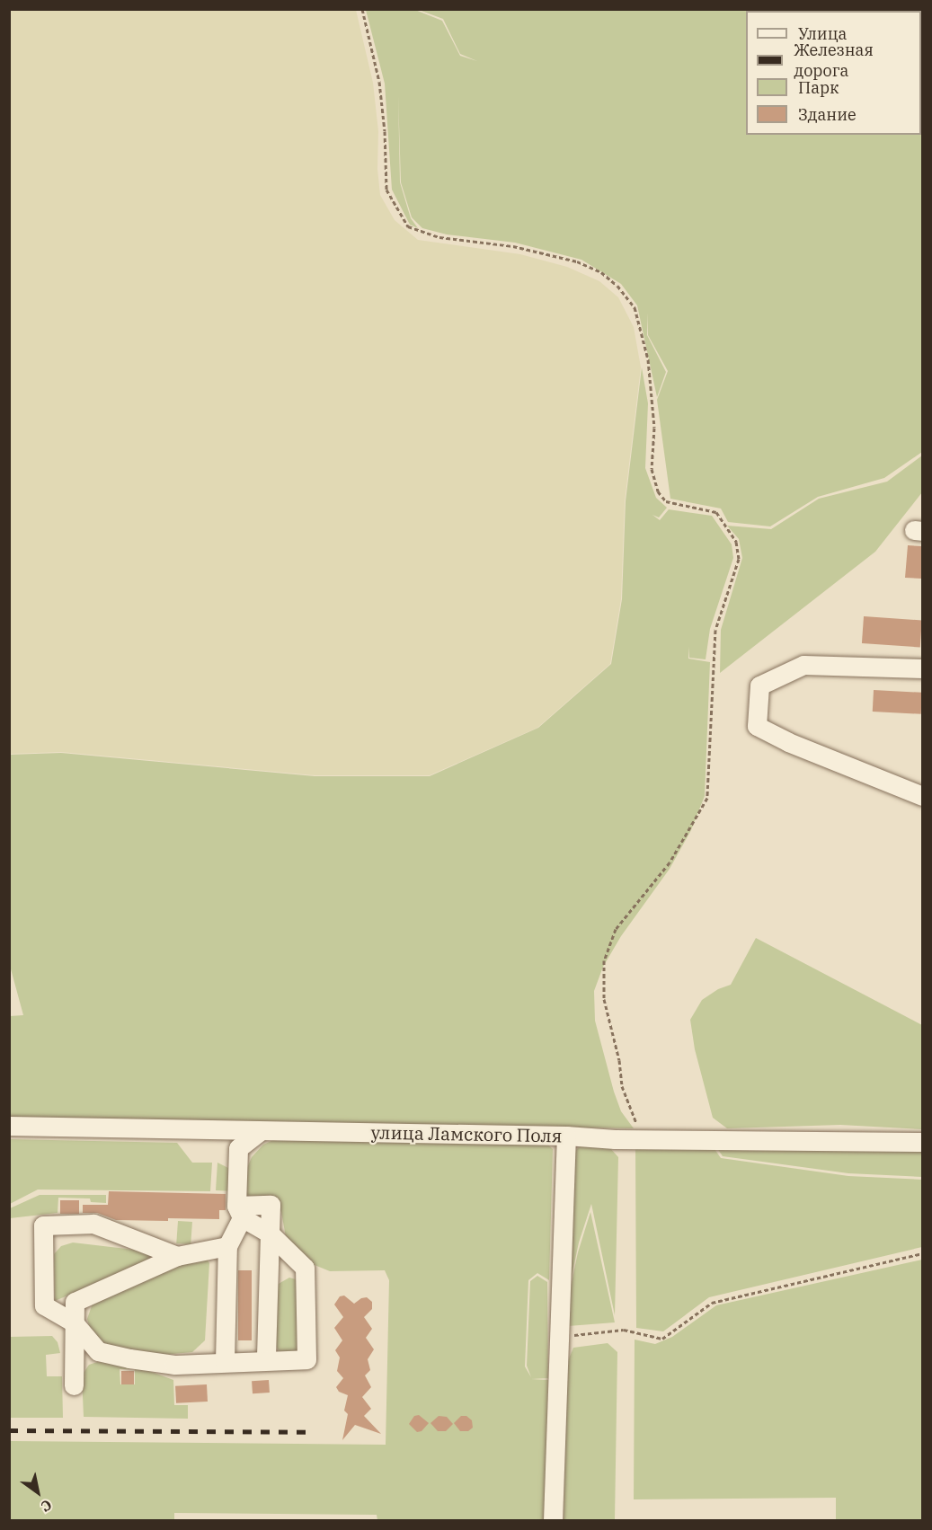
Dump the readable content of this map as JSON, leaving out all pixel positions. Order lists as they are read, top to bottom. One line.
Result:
{"streets":{"street":["улица Ламского Поля"]},"legend":["Улица","Железная дорога","Парк","Здание"],"north":"bottom right"}
